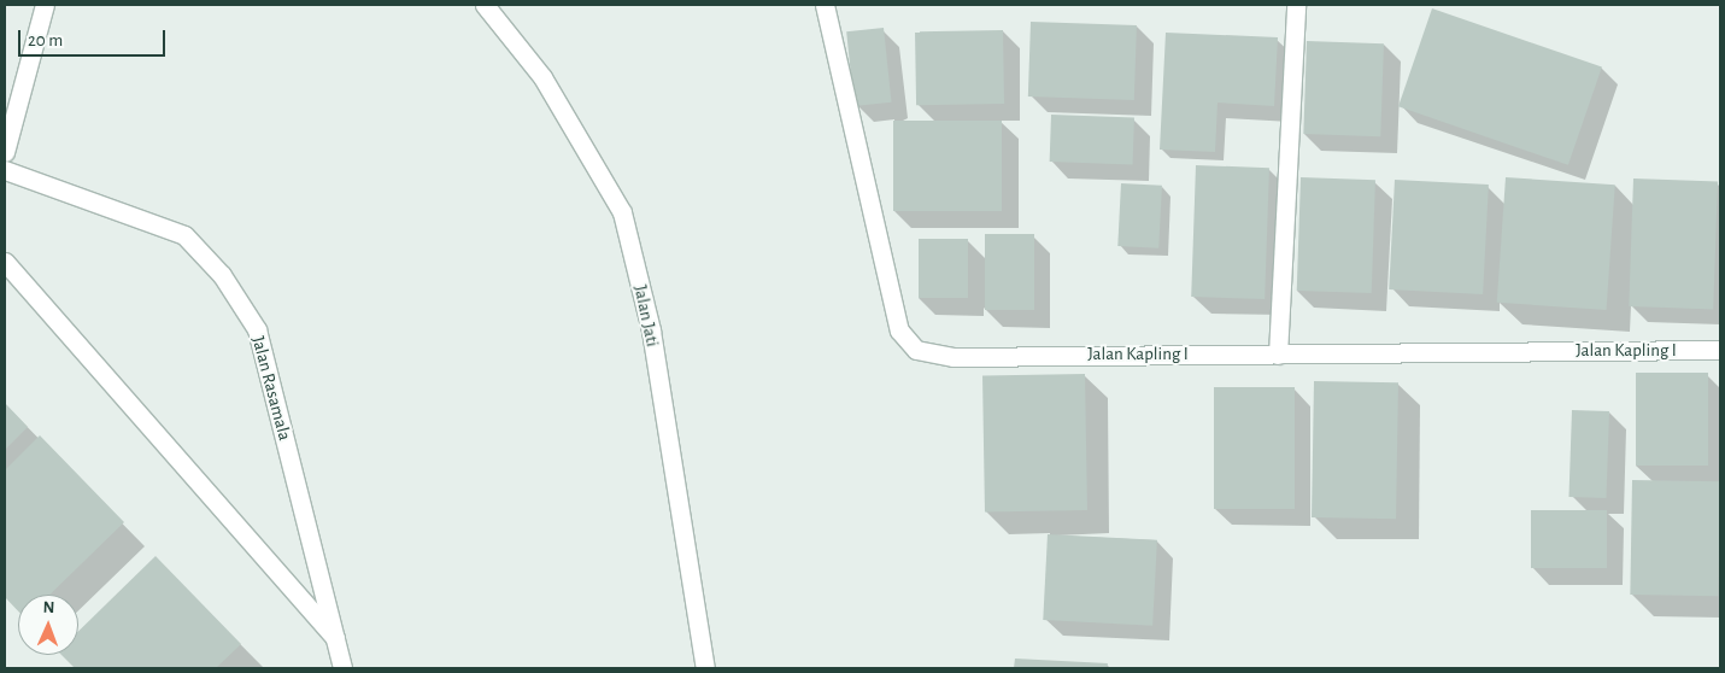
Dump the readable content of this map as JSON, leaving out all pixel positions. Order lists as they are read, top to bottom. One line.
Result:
{"streets":{"street":["Jalan Jati","Jalan Kapling I","Jalan Rasamala"]},"scale_bar":"20 m","north":"top"}
